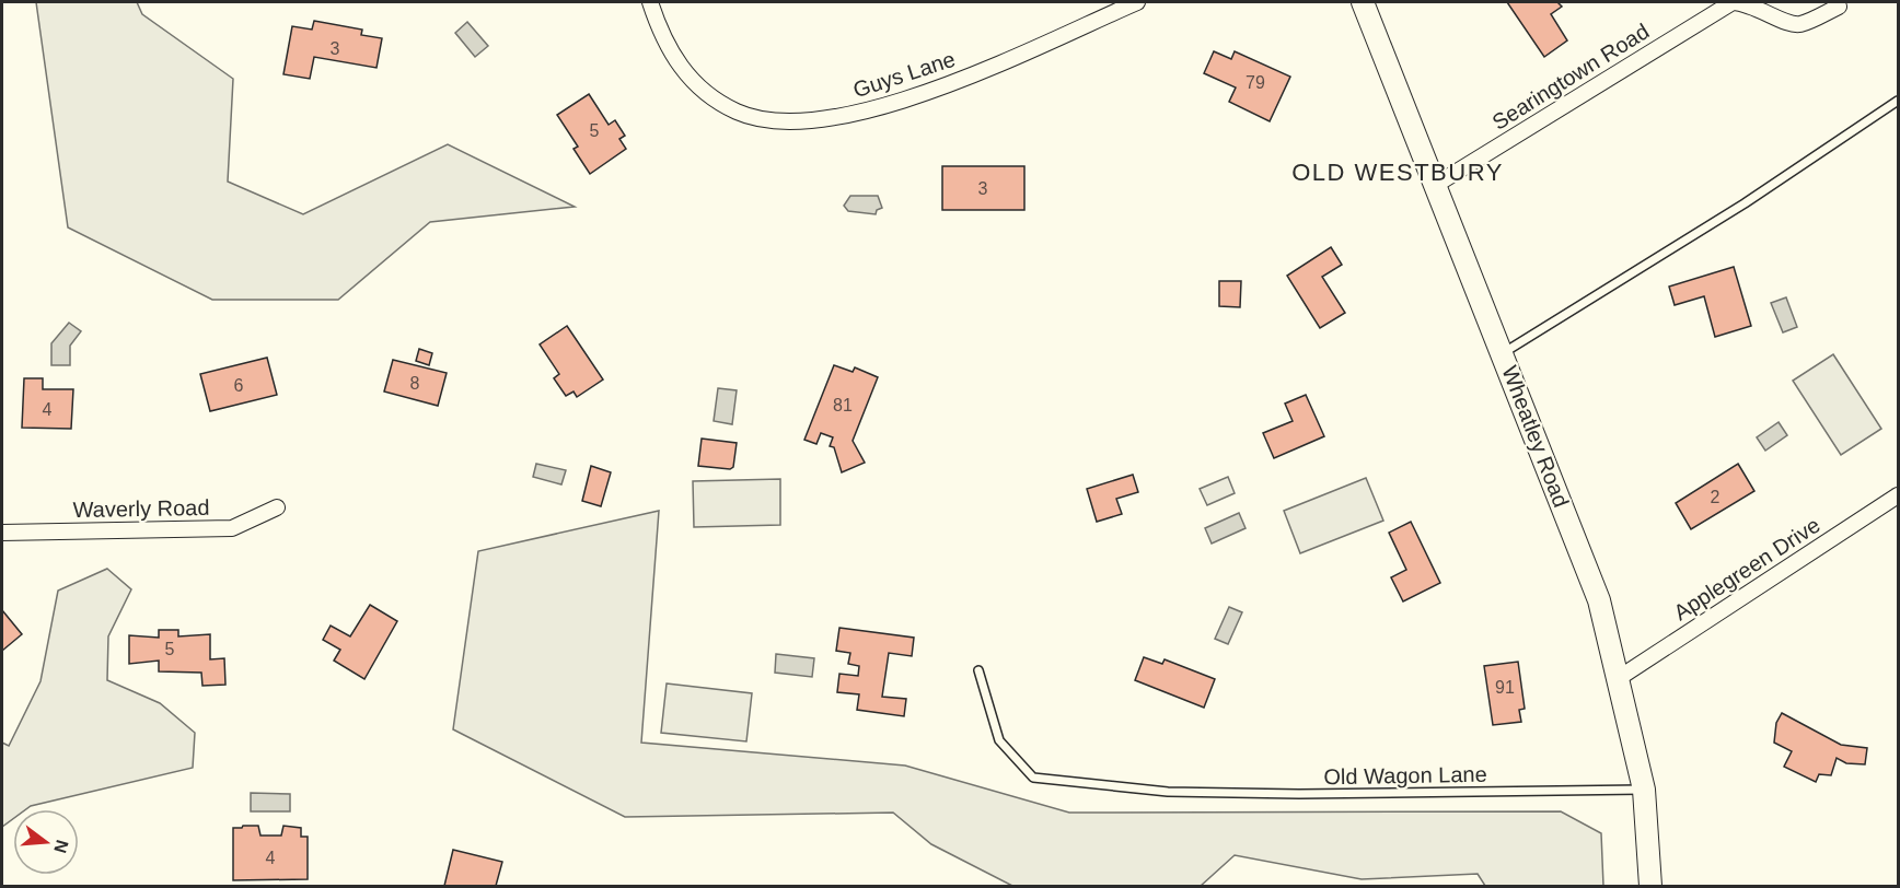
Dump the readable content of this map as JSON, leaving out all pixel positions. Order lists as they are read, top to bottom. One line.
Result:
{"streets":{"street":["Guys Lane","Searingtown Road","Wheatley Road","Waverly Road","Applegreen Drive"],"lane":["Old Wagon Lane"]},"crossings":[["Searingtown Road","Wheatley Road"],["Wheatley Road","Applegreen Drive"],["Wheatley Road","Old Wagon Lane"]],"districts":["OLD WESTBURY"],"house_numbers":["3","79","5","3","8","6","81","4","2","5","91","4"],"north":"right"}
